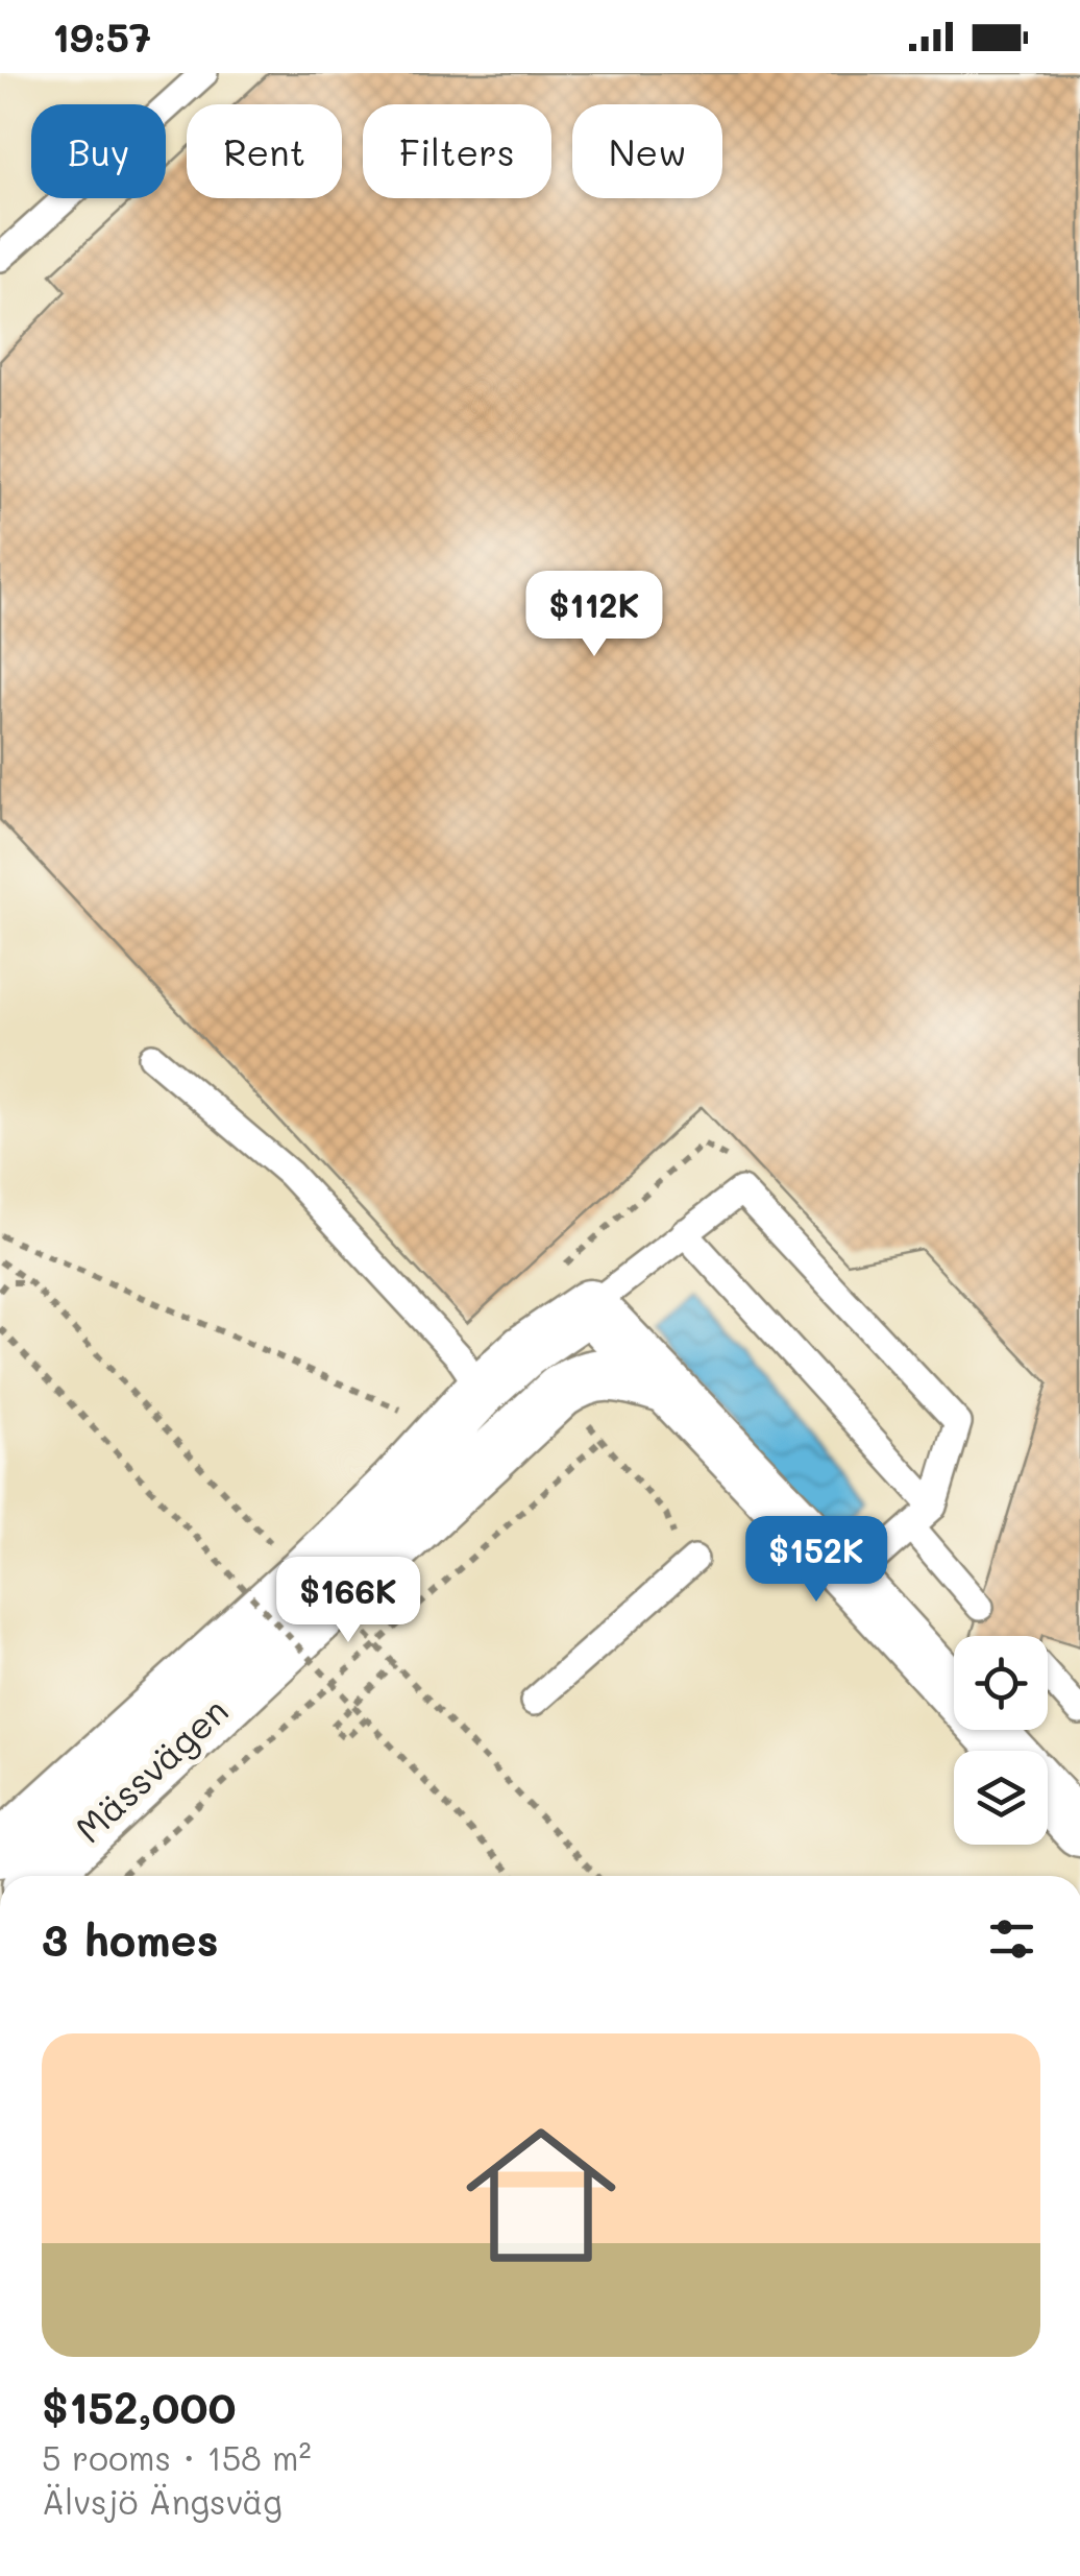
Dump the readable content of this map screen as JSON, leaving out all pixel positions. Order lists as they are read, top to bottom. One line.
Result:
{"streets":{"street":["Mässvägen"]},"page":{"status":"19:57","chip":["Buy","Rent","Filters","New"],"price":["$112K","$152K","$166K"],"heading":"3 homes","list":[{"name":"$152,000","note":"5 rooms · 158 m² · Älvsjö Ängsväg"}]}}
